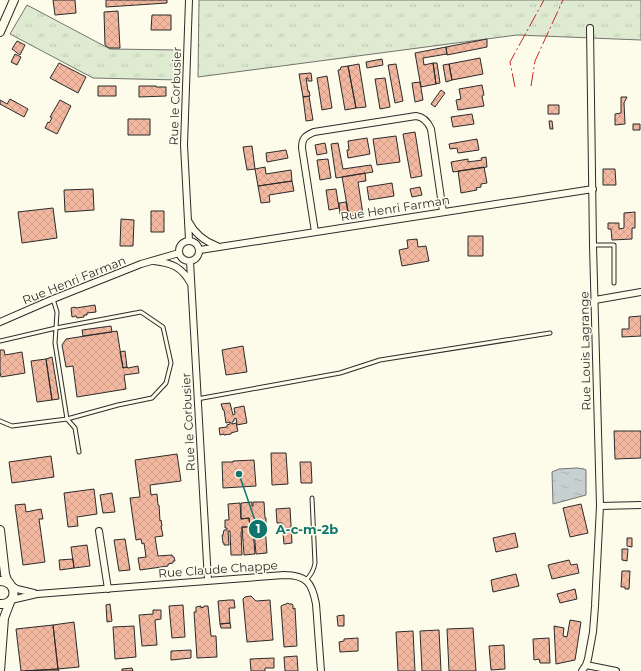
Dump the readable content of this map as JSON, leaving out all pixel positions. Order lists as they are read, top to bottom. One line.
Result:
{"streets":{"street":["Rue le Corbusier","Rue Henri Farman","Rue Louis Lagrange","Rue Claude Chappe"]},"crossings":[["Rue le Corbusier","Rue Henri Farman"],["Rue le Corbusier","Rue Claude Chappe"],["Rue Henri Farman","Rue Louis Lagrange"]],"places":["A-c-m-2b"]}
